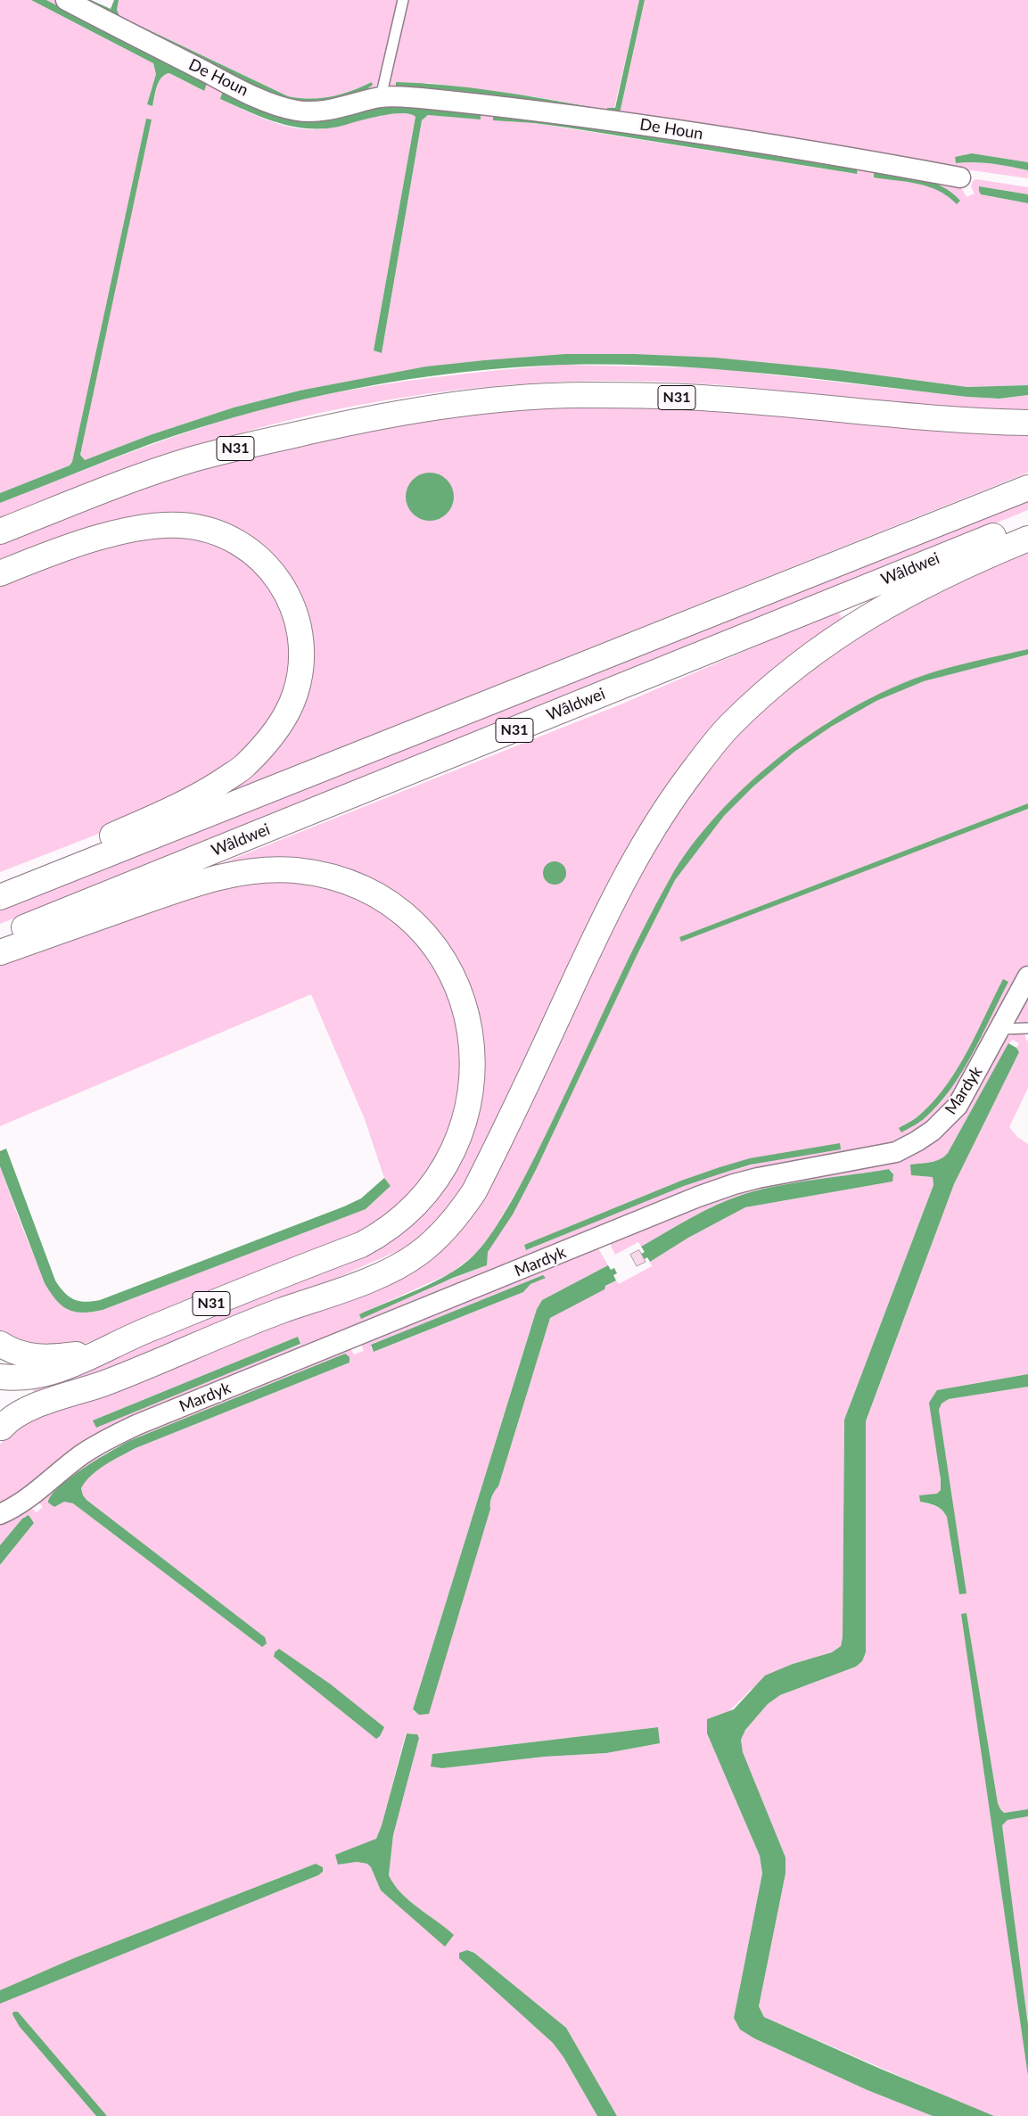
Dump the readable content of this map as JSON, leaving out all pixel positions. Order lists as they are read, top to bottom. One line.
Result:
{"streets":{"highway":["N31","Wâldwei"],"street":["De Houn","Mardyk"]},"crossings":[["N31","Wâldwei"]]}
